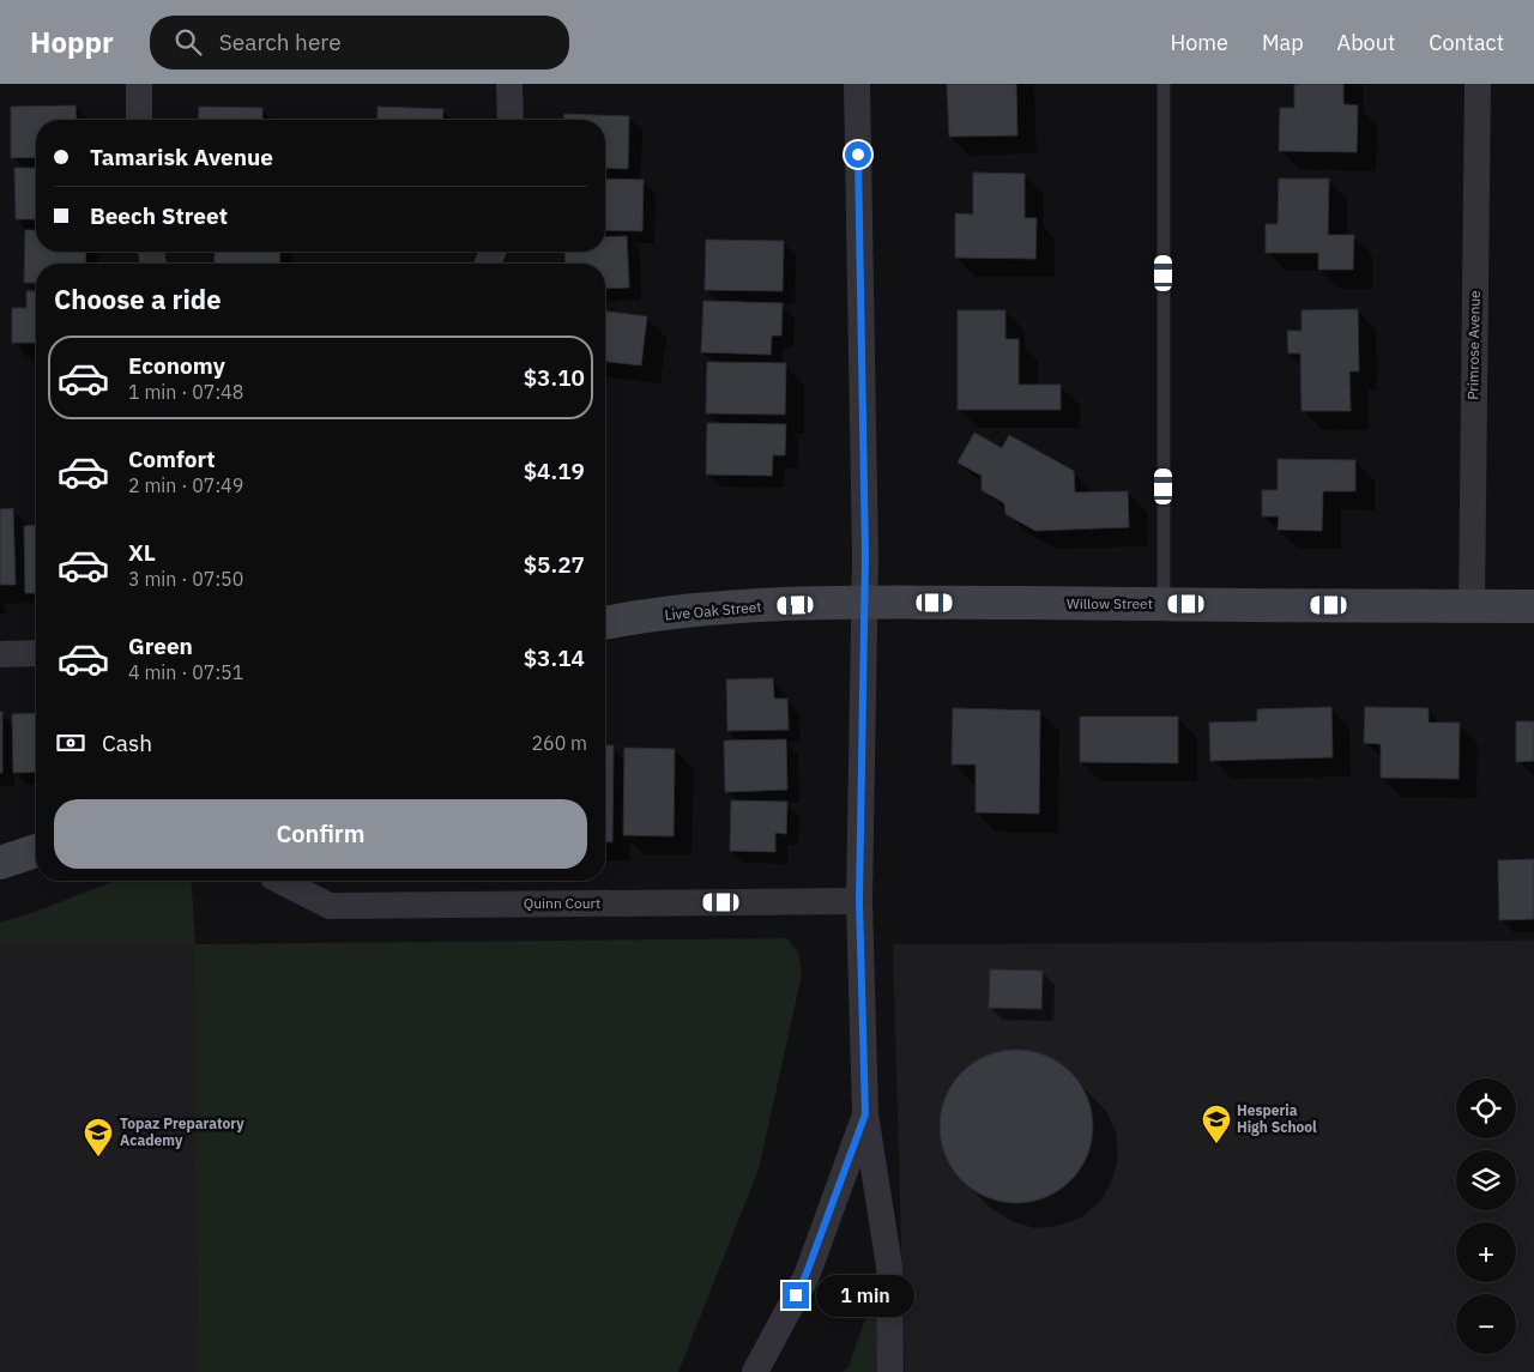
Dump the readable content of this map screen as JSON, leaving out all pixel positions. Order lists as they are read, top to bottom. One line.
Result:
{"streets":{"street":["Primrose Avenue","Willow Street","Live Oak Street","Quinn Court"]},"crossings":[["Primrose Avenue","Willow Street"],["Willow Street","Live Oak Street"]],"places":{"school or university":["Hesperia High School","Topaz Preparatory Academy"]},"page":{"header":"Hoppr","search":"Search here","nav":["Home","Map","About","Contact"],"banner":["Tamarisk Avenue","Beech Street"],"heading":"Choose a ride","list":[{"name":"Economy","note":"1 min · 07:48","value":"$3.10"},{"name":"Comfort","note":"2 min · 07:49","value":"$4.19"},{"name":"XL","note":"3 min · 07:50","value":"$5.27"},{"name":"Green","note":"4 min · 07:51","value":"$3.14"}],"pay":["Cash","260 m"],"buttons":"Confirm","map_buttons":["+","−"],"bubble":"1 min"}}
